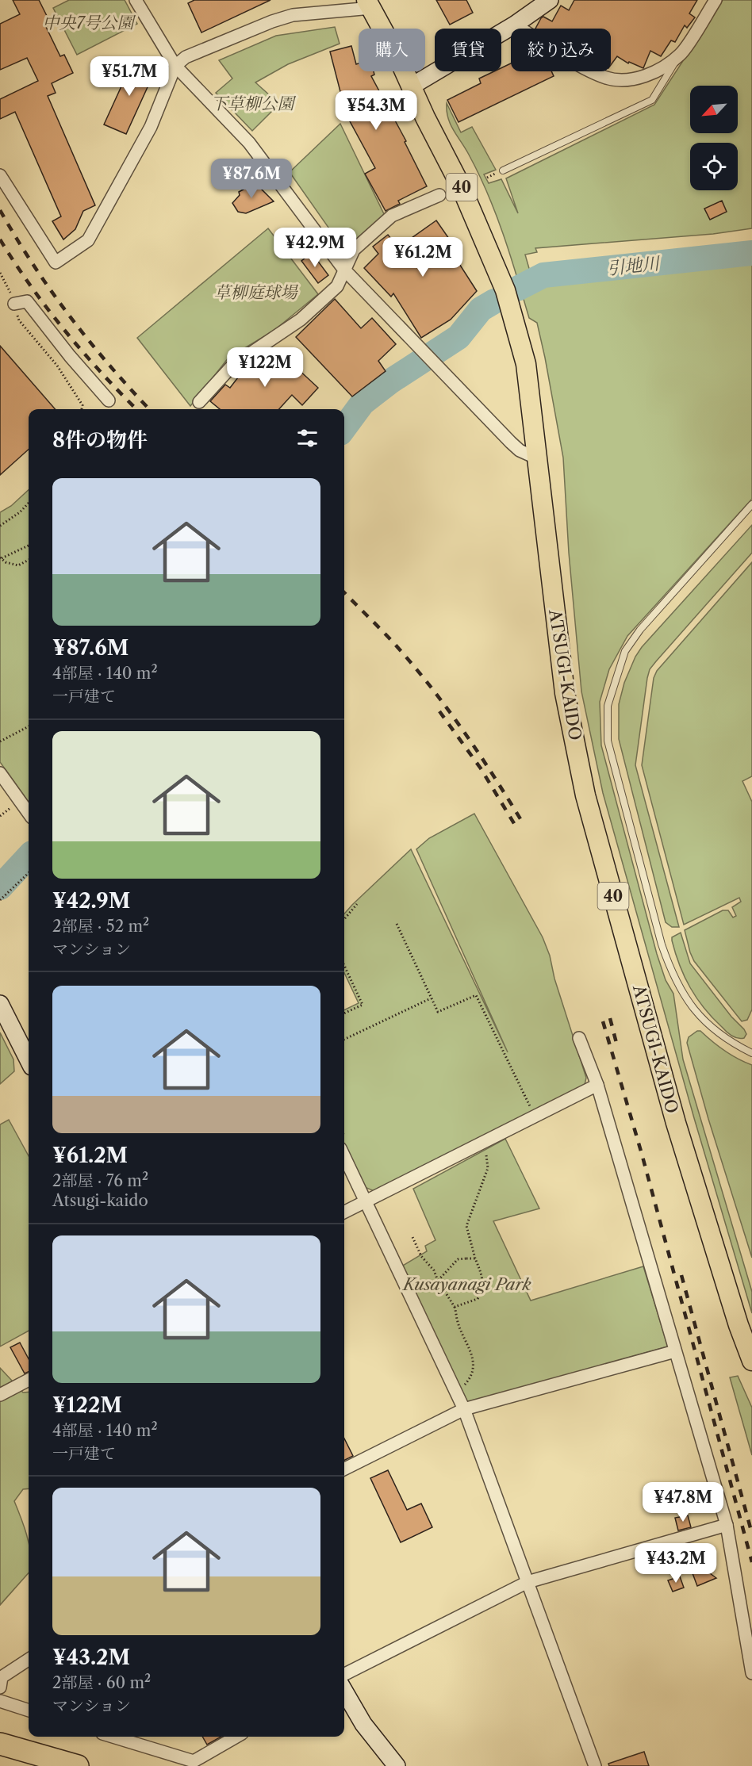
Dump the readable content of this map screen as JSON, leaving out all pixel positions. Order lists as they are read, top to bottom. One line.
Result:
{"streets":{"main road":["40","ATSUGI-KAIDO"]},"water":["引地川"],"parks":["中央7号公園","下草柳公園","草柳庭球場","Kusayanagi Park"],"north":"bottom left","page":{"chip":["購入","賃貸","絞り込み"],"price":["¥51.7M","¥54.3M","¥87.6M","¥42.9M","¥61.2M","¥122M","¥47.8M","¥43.2M"],"heading":"8件の物件","list":[{"name":"¥87.6M","note":"4部屋 · 140 m² · 一戸建て"},{"name":"¥42.9M","note":"2部屋 · 52 m² · マンション"},{"name":"¥61.2M","note":"2部屋 · 76 m² · Atsugi-kaido"},{"name":"¥122M","note":"4部屋 · 140 m² · 一戸建て"},{"name":"¥43.2M","note":"2部屋 · 60 m² · マンション"}]}}
